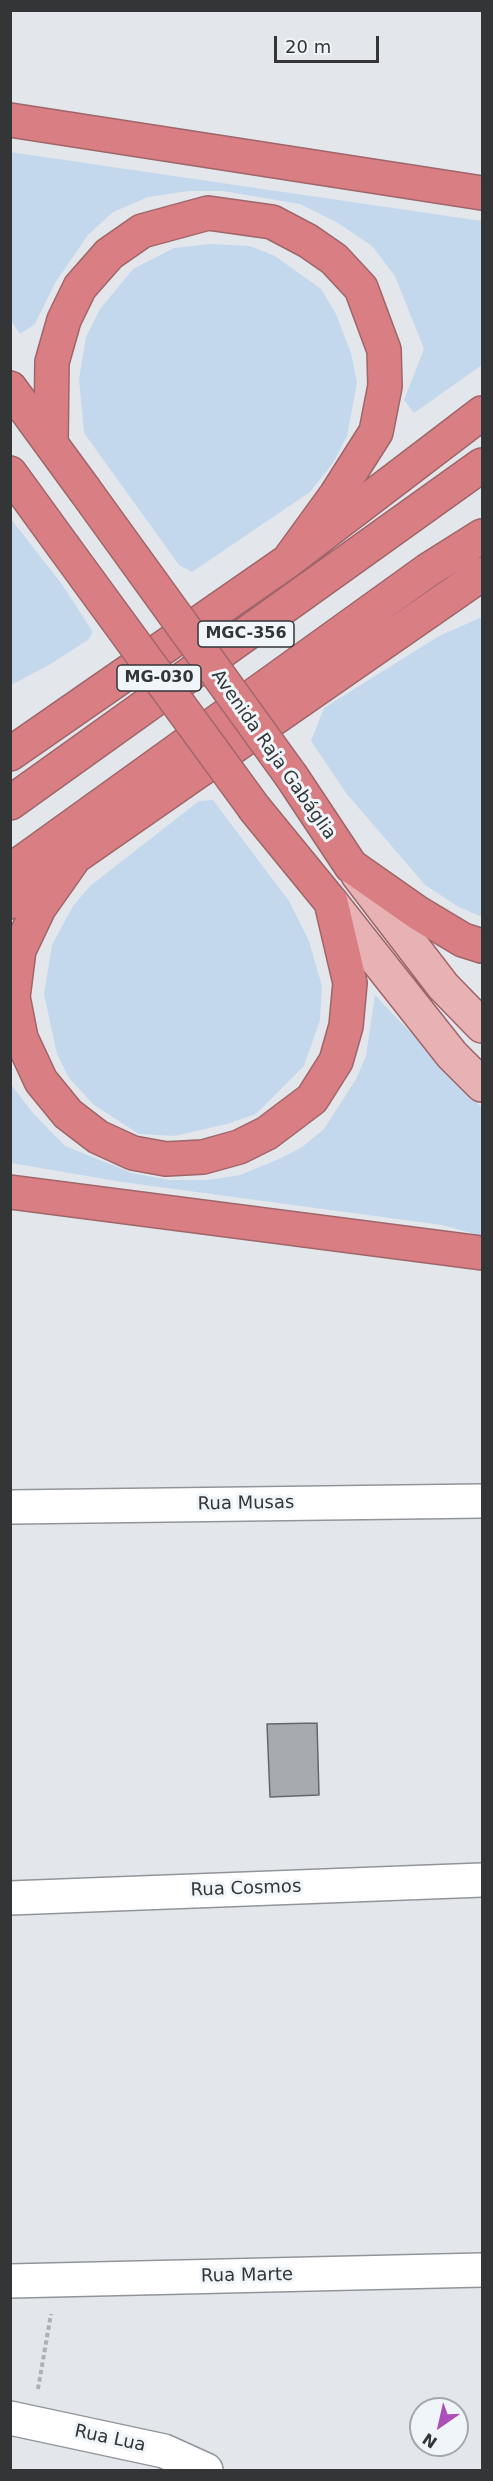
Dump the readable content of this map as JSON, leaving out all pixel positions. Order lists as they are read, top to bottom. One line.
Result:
{"streets":{"highway":["MGC-356","MG-030","Avenida Raja Gabáglia"],"street":["Rua Musas","Rua Cosmos","Rua Marte","Rua Lua"]},"scale_bar":"20 m","north":"bottom left"}
